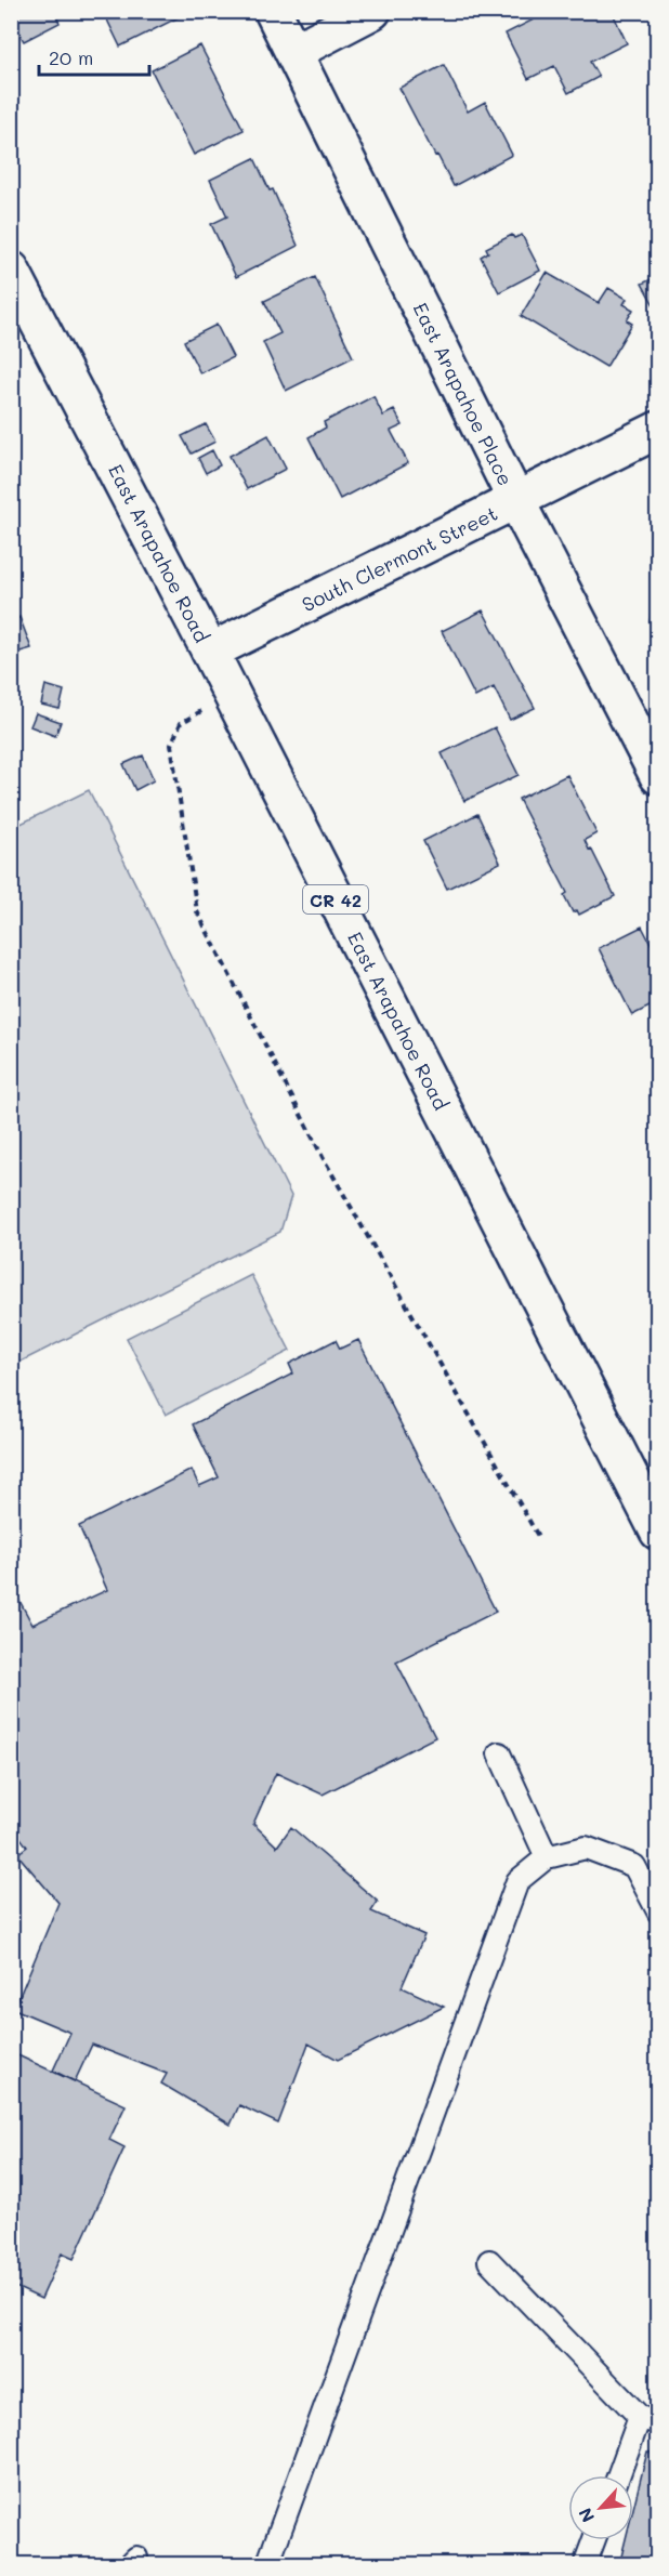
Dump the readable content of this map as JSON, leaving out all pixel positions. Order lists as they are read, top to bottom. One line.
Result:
{"streets":{"street":["East Arapahoe Place","East Arapahoe Road","South Clermont Street","CR 42"]},"crossings":[["East Arapahoe Place","South Clermont Street"],["East Arapahoe Road","South Clermont Street"]],"scale_bar":"20 m","north":"bottom left"}
